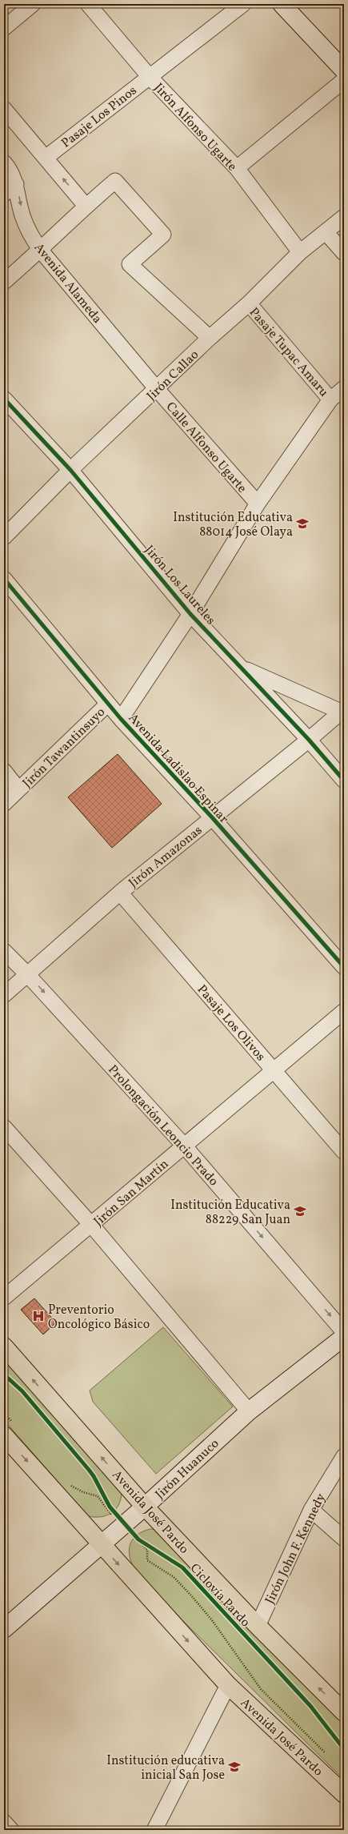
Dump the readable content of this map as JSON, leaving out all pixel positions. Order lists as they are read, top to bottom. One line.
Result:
{"streets":{"main road":["Jirón Huanuco","Avenida José Pardo"],"street":["Pasaje Los Pinos","Jirón Alfonso Ugarte","Avenida Alameda","Pasaje Tupac Amaru","Jirón Callao","Calle Alfonso Ugarte","Jirón Los Laureles","Jirón Tawantinsuyo","Avenida Ladislao Espinar","Jirón Amazonas","Pasaje Los Olivos","Prolongación Leoncio Prado","Jirón San Martín","Jirón John F. Kennedy"],"cycle path":["Ciclovía Pardo"]},"crossings":[["Pasaje Los Pinos","Jirón Alfonso Ugarte"],["Jirón Alfonso Ugarte","Jirón Callao"],["Avenida Alameda","Jirón Callao"],["Avenida Alameda","Calle Alfonso Ugarte"],["Pasaje Tupac Amaru","Jirón Callao"],["Jirón Callao","Calle Alfonso Ugarte"],["Jirón Callao","Jirón Los Laureles"],["Jirón Los Laureles","Jirón Amazonas"],["Jirón Tawantinsuyo","Avenida Ladislao Espinar"],["Avenida Ladislao Espinar","Jirón Amazonas"],["Jirón Amazonas","Pasaje Los Olivos"],["Jirón Amazonas","Prolongación Leoncio Prado"],["Pasaje Los Olivos","Jirón San Martín"],["Prolongación Leoncio Prado","Jirón San Martín"],["Jirón Huanuco","Avenida José Pardo"],["Avenida José Pardo","Jirón John F. Kennedy"]],"places":{"school or university":["Institución Educativa 88014 José Olaya","Institución Educativa 88229 San Juan","Institución educativa inicial San Jose"],"hospital":["Preventorio Oncológico Básico"]}}
